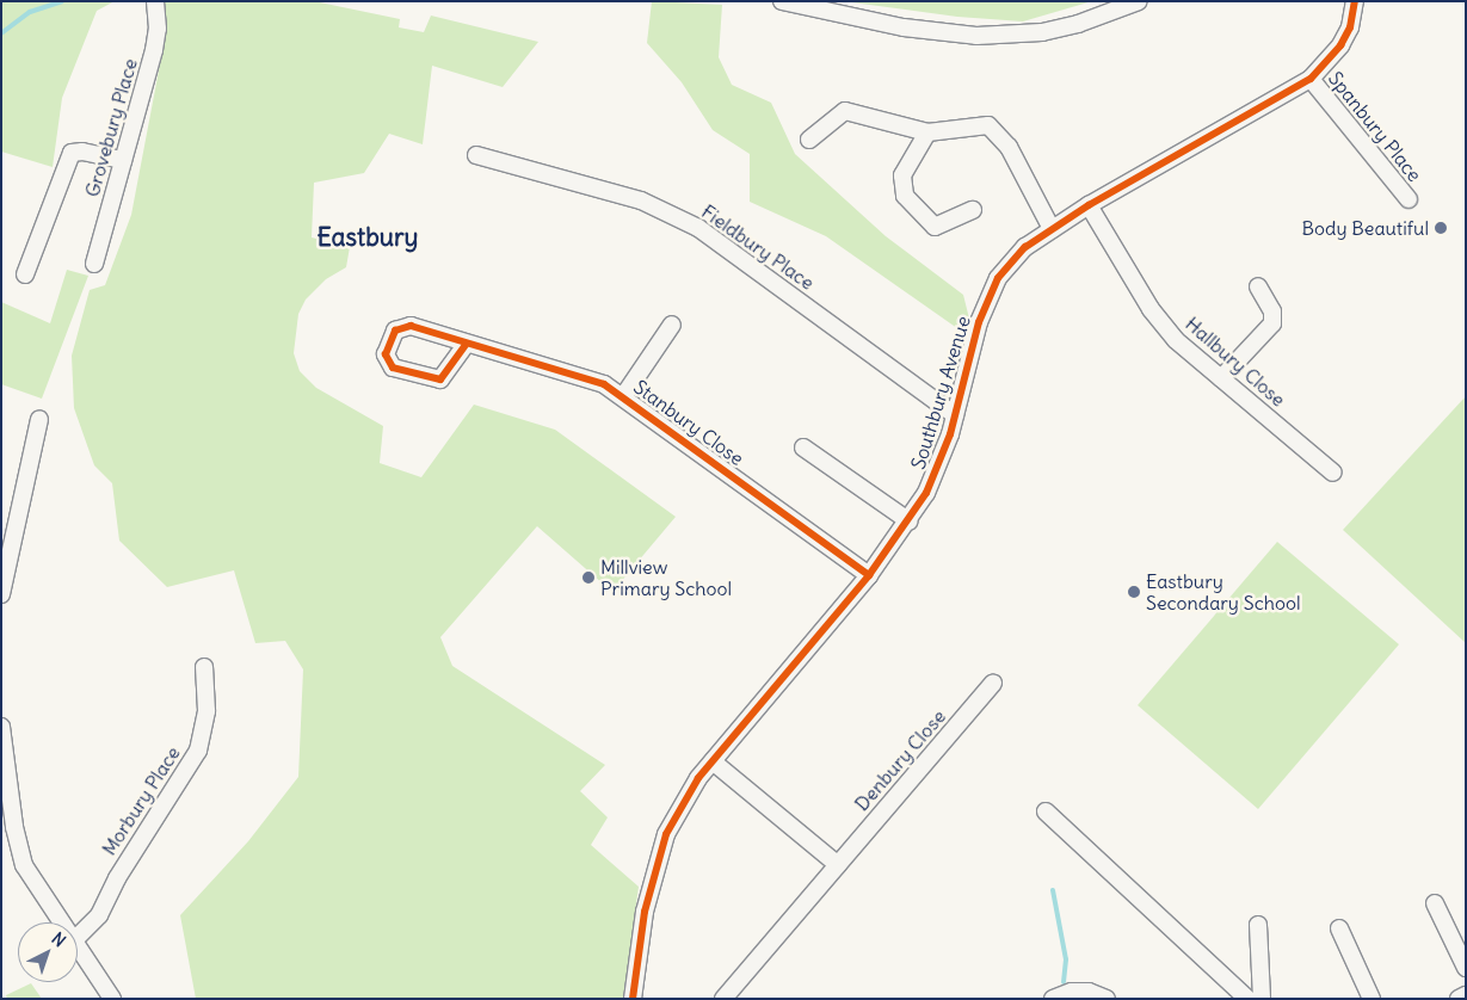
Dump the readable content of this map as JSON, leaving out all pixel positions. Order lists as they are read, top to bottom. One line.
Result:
{"streets":{"street":["Spanbury Place","Grovebury Place","Fieldbury Place","Hallbury Close","Southbury Avenue","Stanbury Close","Denbury Close","Morbury Place"]},"crossings":[["Spanbury Place","Southbury Avenue"],["Fieldbury Place","Southbury Avenue"],["Hallbury Close","Southbury Avenue"],["Southbury Avenue","Stanbury Close"]],"districts":["Eastbury"],"places":["Body Beautiful","Millview Primary School","Eastbury Secondary School"],"north":"top right"}
